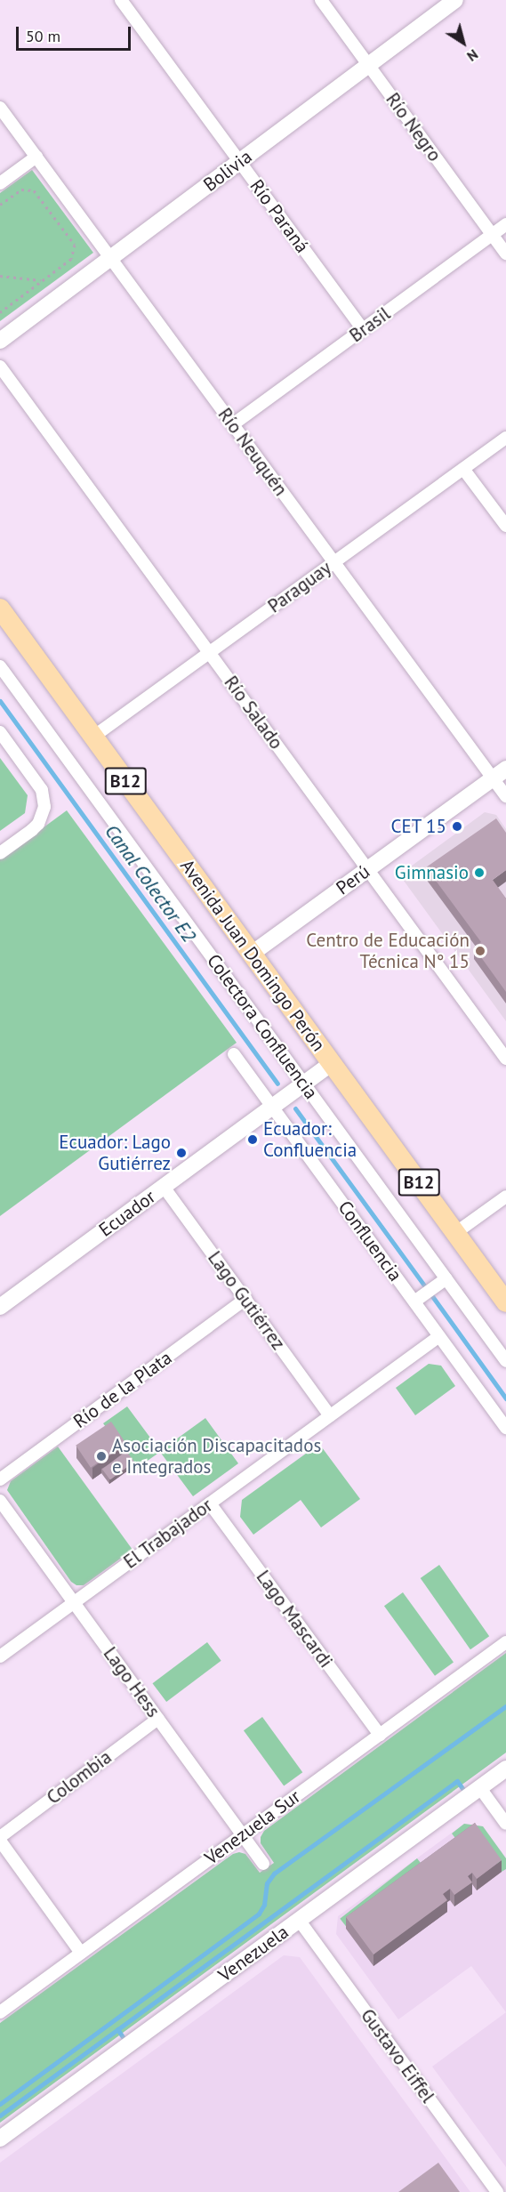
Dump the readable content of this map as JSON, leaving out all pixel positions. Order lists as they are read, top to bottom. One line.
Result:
{"streets":{"main road":["B12","Avenida Juan Domingo Perón"],"street":["Río Negro","Bolivia","Río Paraná","Brasil","Río Neuquén","Paraguay","Río Salado","Perú","Colectora Confluencia","Ecuador","Confluencia","Lago Gutiérrez","Río de la Plata","El Trabajador","Lago Mascardi","Lago Hess","Colombia","Venezuela Sur","Venezuela","Gustavo Eiffel"]},"crossings":[["Río Negro","Bolivia"],["Río Negro","Brasil"],["Bolivia","Río Paraná"],["Bolivia","Río Neuquén"],["Río Paraná","Brasil"],["Brasil","Río Neuquén"],["Río Neuquén","Paraguay"],["Río Neuquén","Perú"],["Paraguay","Río Salado"],["Paraguay","Avenida Juan Domingo Perón"],["Río Salado","Perú"],["Perú","Avenida Juan Domingo Perón"],["Avenida Juan Domingo Perón","Ecuador"],["Colectora Confluencia","Ecuador"],["Ecuador","Confluencia"],["Ecuador","Lago Gutiérrez"],["Confluencia","El Trabajador"],["Lago Gutiérrez","Río de la Plata"],["Lago Gutiérrez","El Trabajador"],["El Trabajador","Lago Mascardi"],["El Trabajador","Lago Hess"],["Lago Mascardi","Venezuela Sur"],["Lago Hess","Colombia"],["Lago Hess","Venezuela Sur"],["Venezuela","Gustavo Eiffel"]],"water":["Canal Colector E2"],"places":["CET 15","Gimnasio","Centro de Educación Técnica N° 15","Ecuador: Confluencia","Ecuador: Lago Gutiérrez","Asociación Discapacitados e Integrados"],"scale_bar":"50 m","north":"bottom right"}
